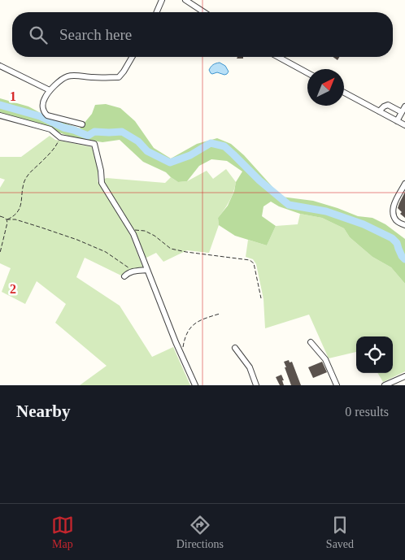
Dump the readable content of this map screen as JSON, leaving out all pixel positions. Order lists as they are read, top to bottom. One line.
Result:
{"north":"top right","page":{"search":"Search here","heading":["Nearby","0 results"],"nav":["Map","Directions","Saved"]},"grid":{"rows":["1","2"]}}
